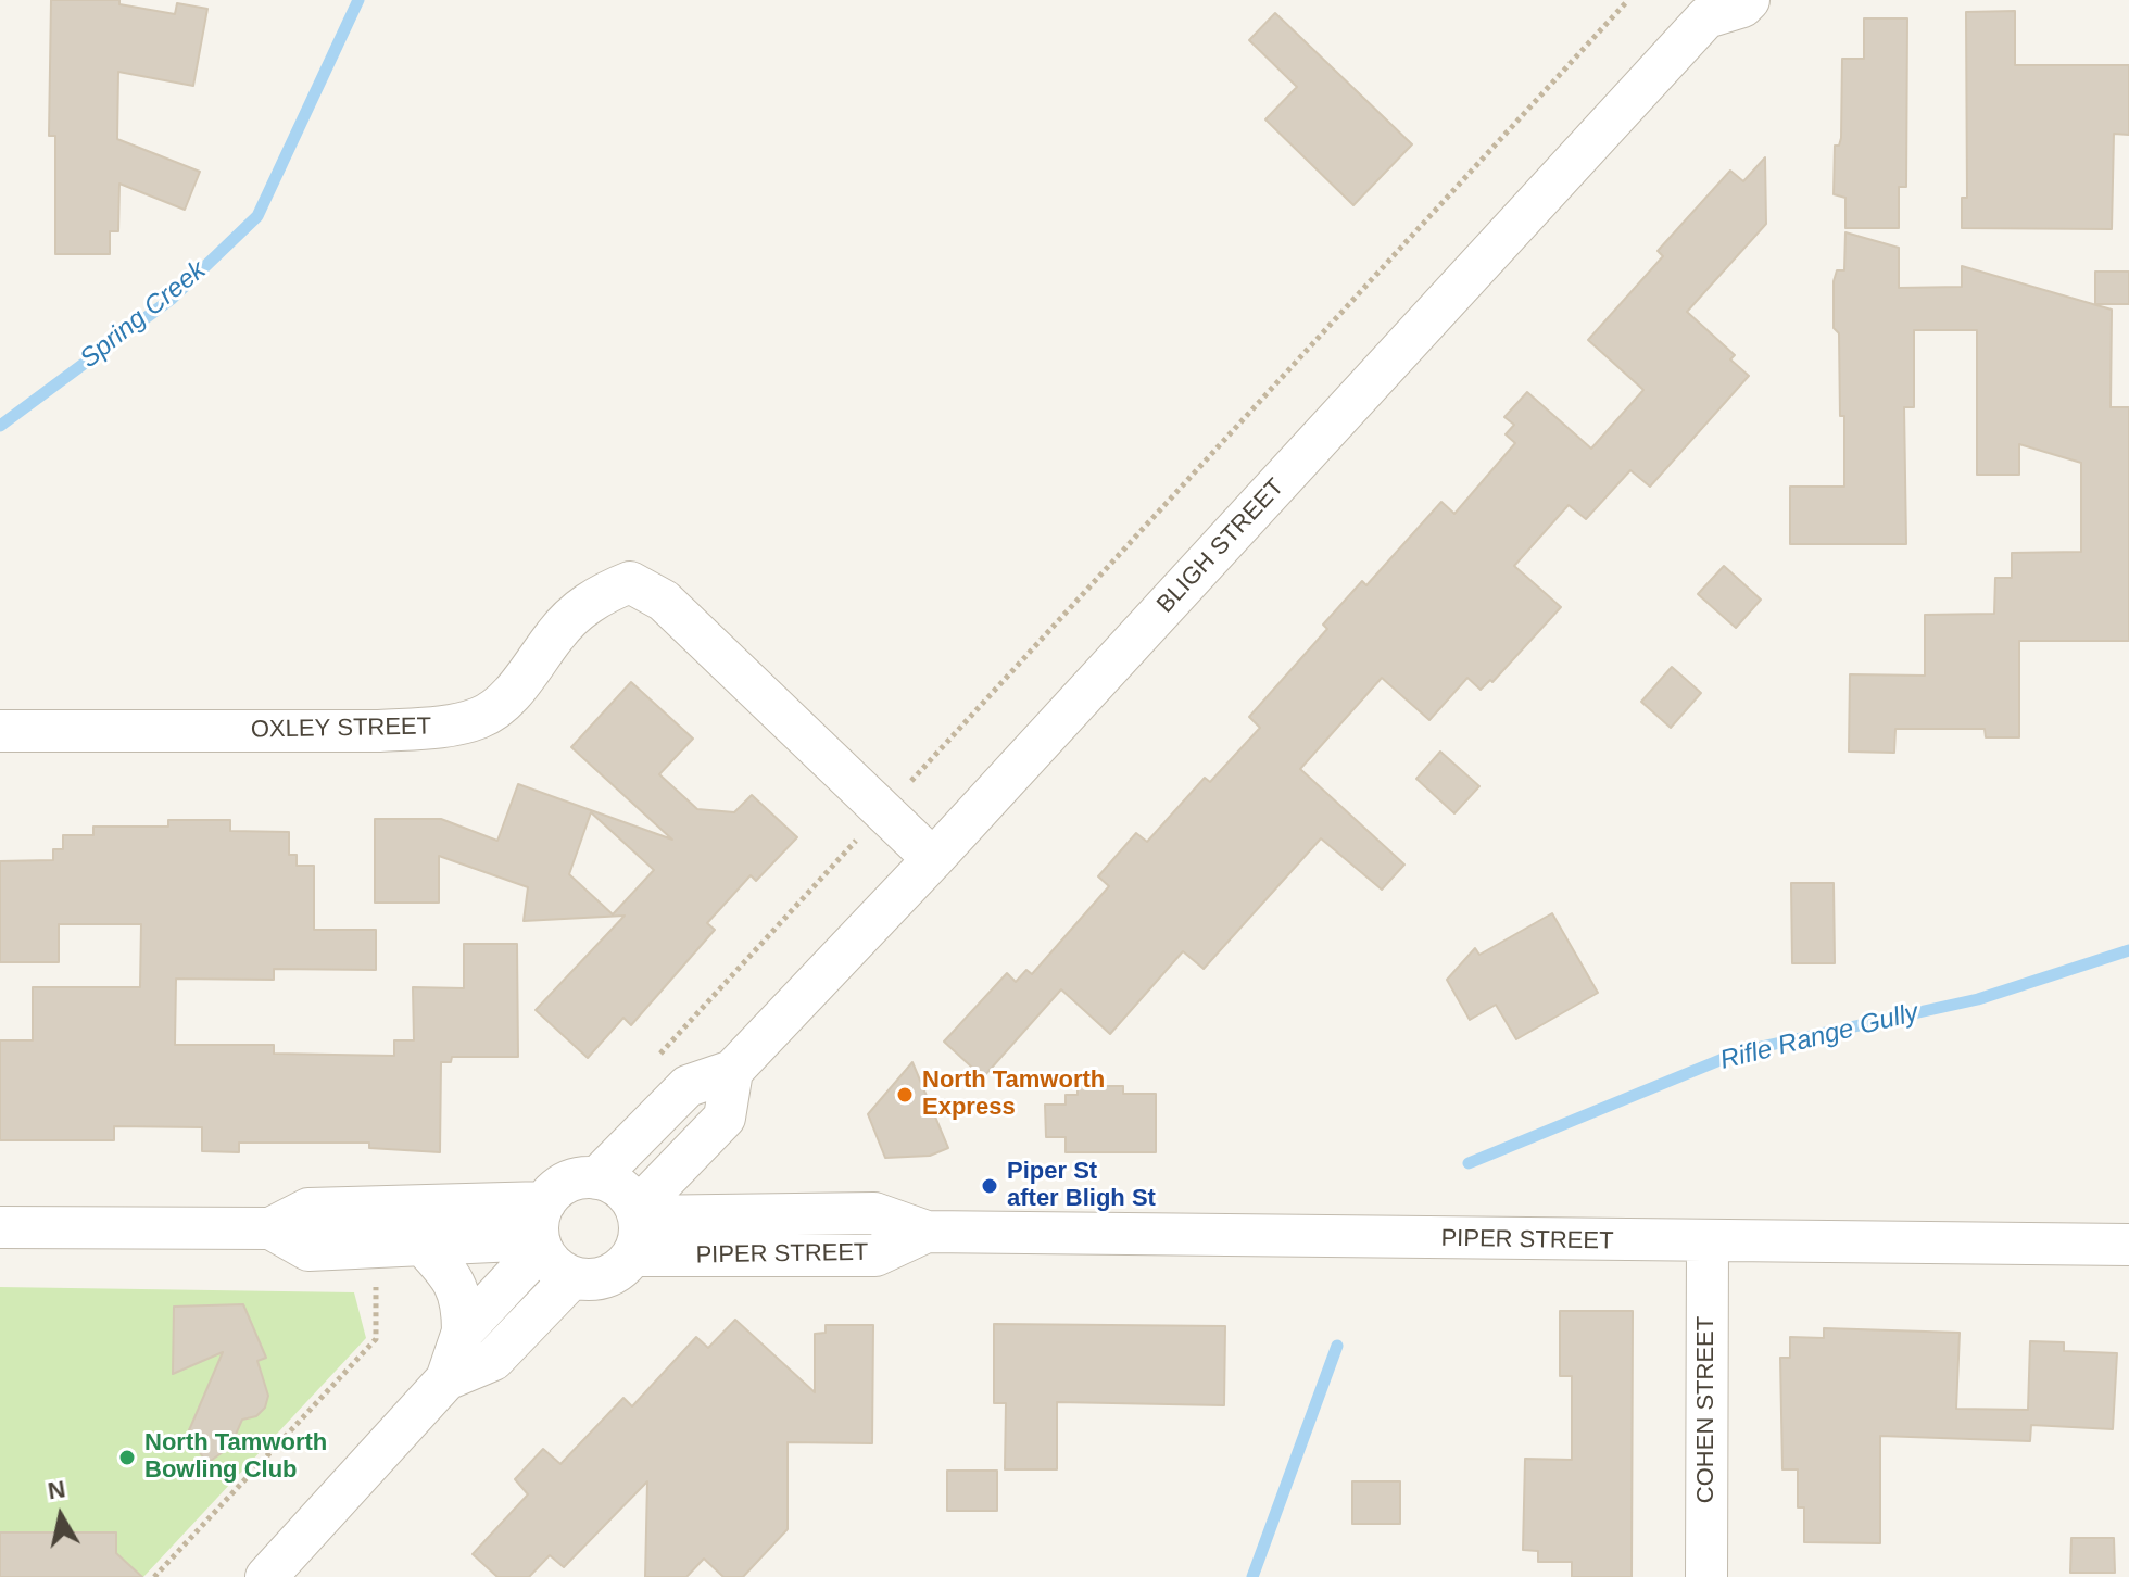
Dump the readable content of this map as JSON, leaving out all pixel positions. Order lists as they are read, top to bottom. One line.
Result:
{"streets":{"street":["BLIGH STREET","OXLEY STREET","PIPER STREET","COHEN STREET"]},"crossings":[["BLIGH STREET","OXLEY STREET"],["BLIGH STREET","PIPER STREET"],["PIPER STREET","COHEN STREET"]],"water":["Spring Creek","Rifle Range Gully"],"places":["North Tamworth Express","Piper St after Bligh St","North Tamworth Bowling Club"],"north":"top"}
